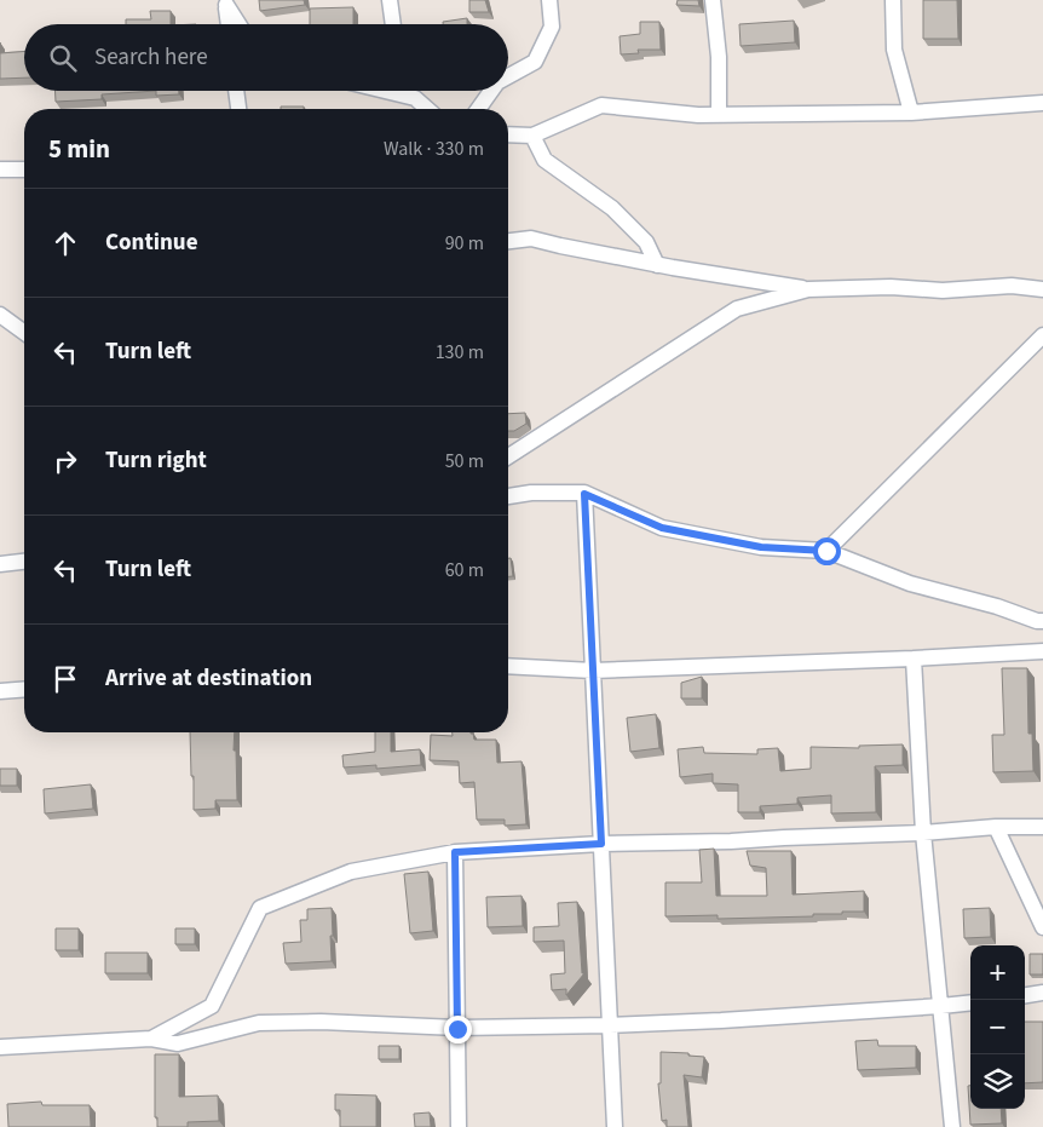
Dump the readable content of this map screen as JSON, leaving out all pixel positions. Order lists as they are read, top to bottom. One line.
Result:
{"page":{"search":"Search here","heading":["5 min","Walk · 330 m"],"list":[["Continue","90 m"],["Turn left","130 m"],["Turn right","50 m"],["Turn left","60 m"],"Arrive at destination"],"map_buttons":["+","−"]}}
